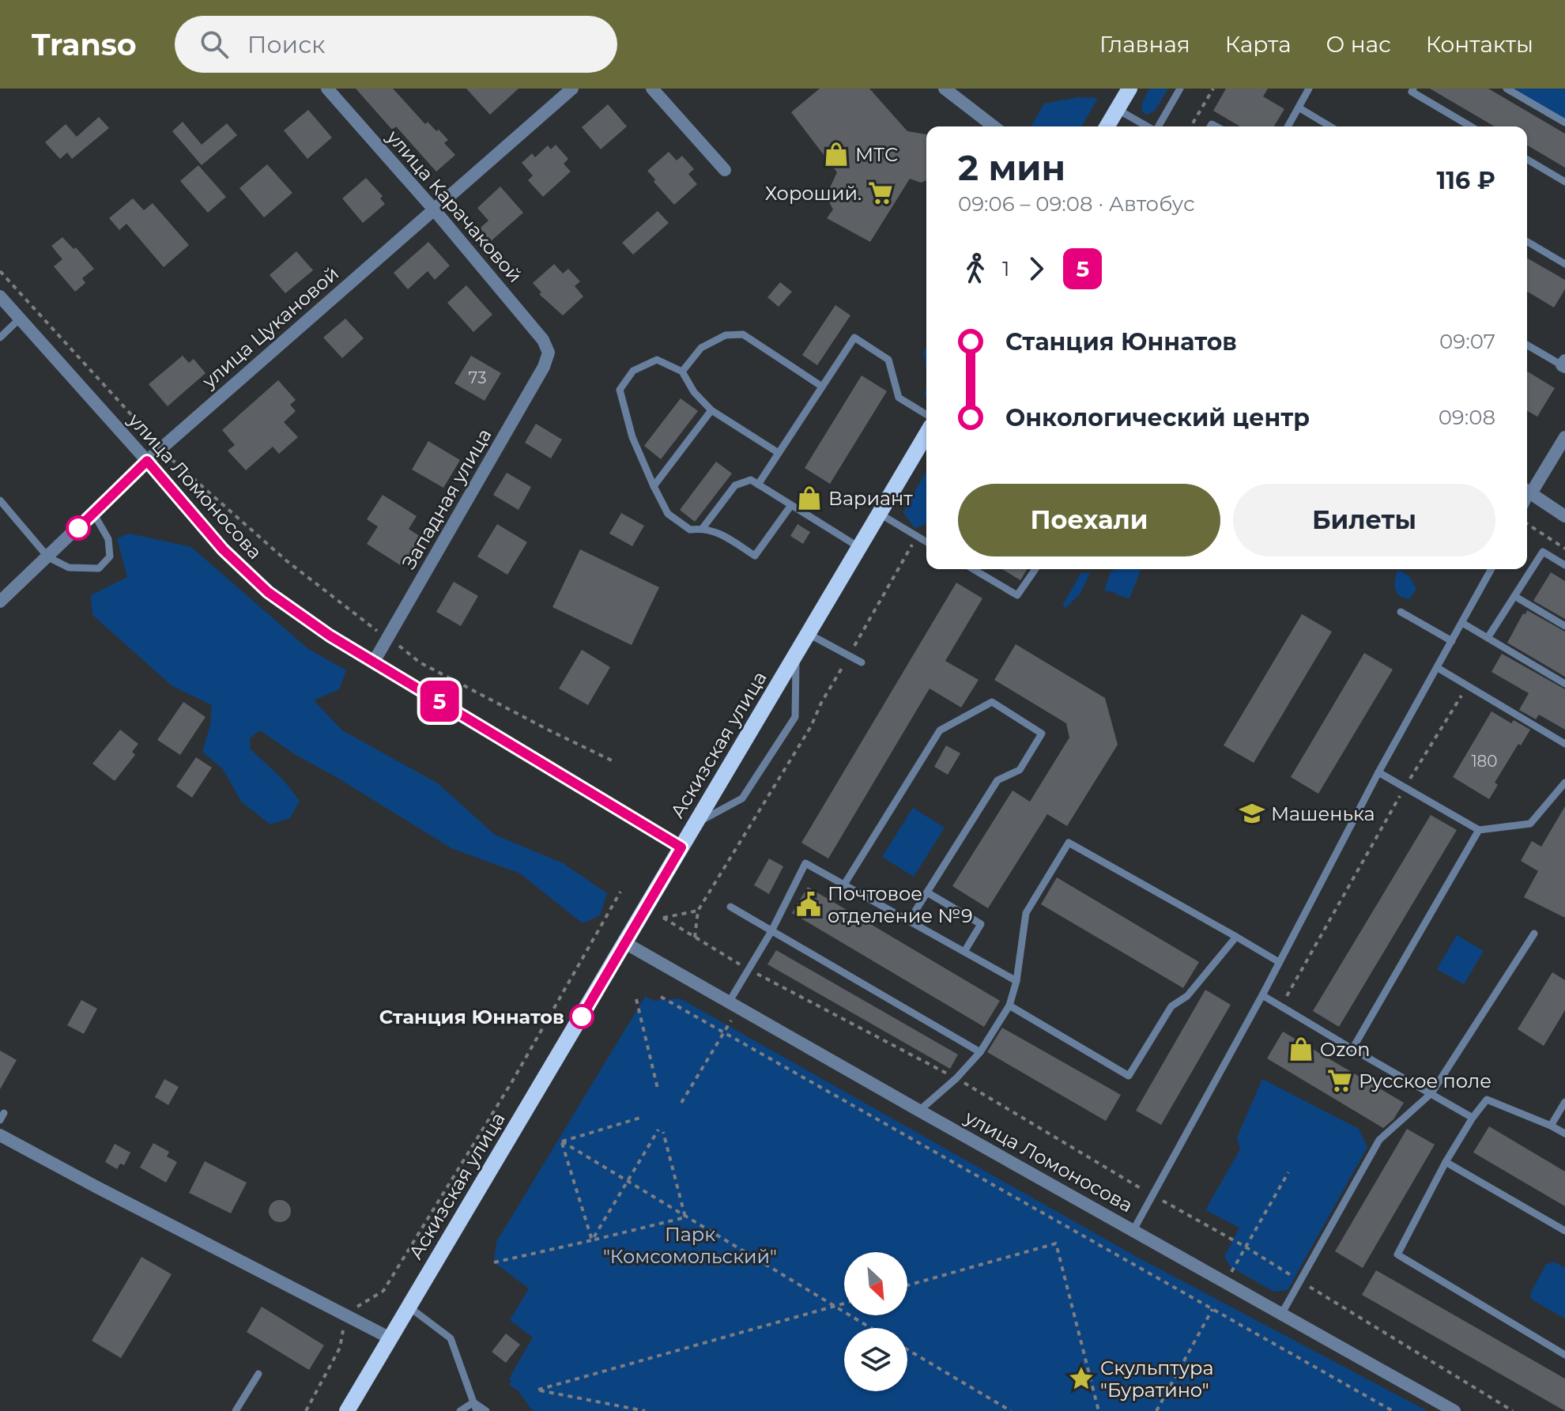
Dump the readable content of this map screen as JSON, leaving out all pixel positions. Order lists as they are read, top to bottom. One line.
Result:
{"streets":{"main road":["Аскизская улица"],"street":["улица Карачаковой","улица Цукановой","улица Ломоносова","Западная улица"]},"crossings":[["улица Карачаковой","улица Цукановой"],["улица Карачаковой","Западная улица"],["улица Цукановой","улица Ломоносова"],["улица Ломоносова","Западная улица"],["улица Ломоносова","Аскизская улица"]],"parks":["Парк \"Комсомольский\""],"places":{"shop":["МТС","Вариант","Ozon"],"supermarket":["Хороший.","Русское поле"],"school or university":["Машенька"],"public building":["Почтовое отделение №9"],"other":["Станция Юннатов"],"place":["Скульптура \"Буратино\""]},"lines":["bus line 5"],"house_numbers":["73","180"],"north":"bottom right","page":{"header":"Transo","search":"Поиск","nav":["Главная","Карта","О нас","Контакты"],"on_map":"5","heading":["2 мин","09:06 – 09:08 · Автобус","116 ₽"],"legs":["1","5"],"list":[{"name":"Станция Юннатов","value":"09:07"},{"name":"Онкологический центр","value":"09:08"}],"buttons":["Поехали","Билеты"]}}
